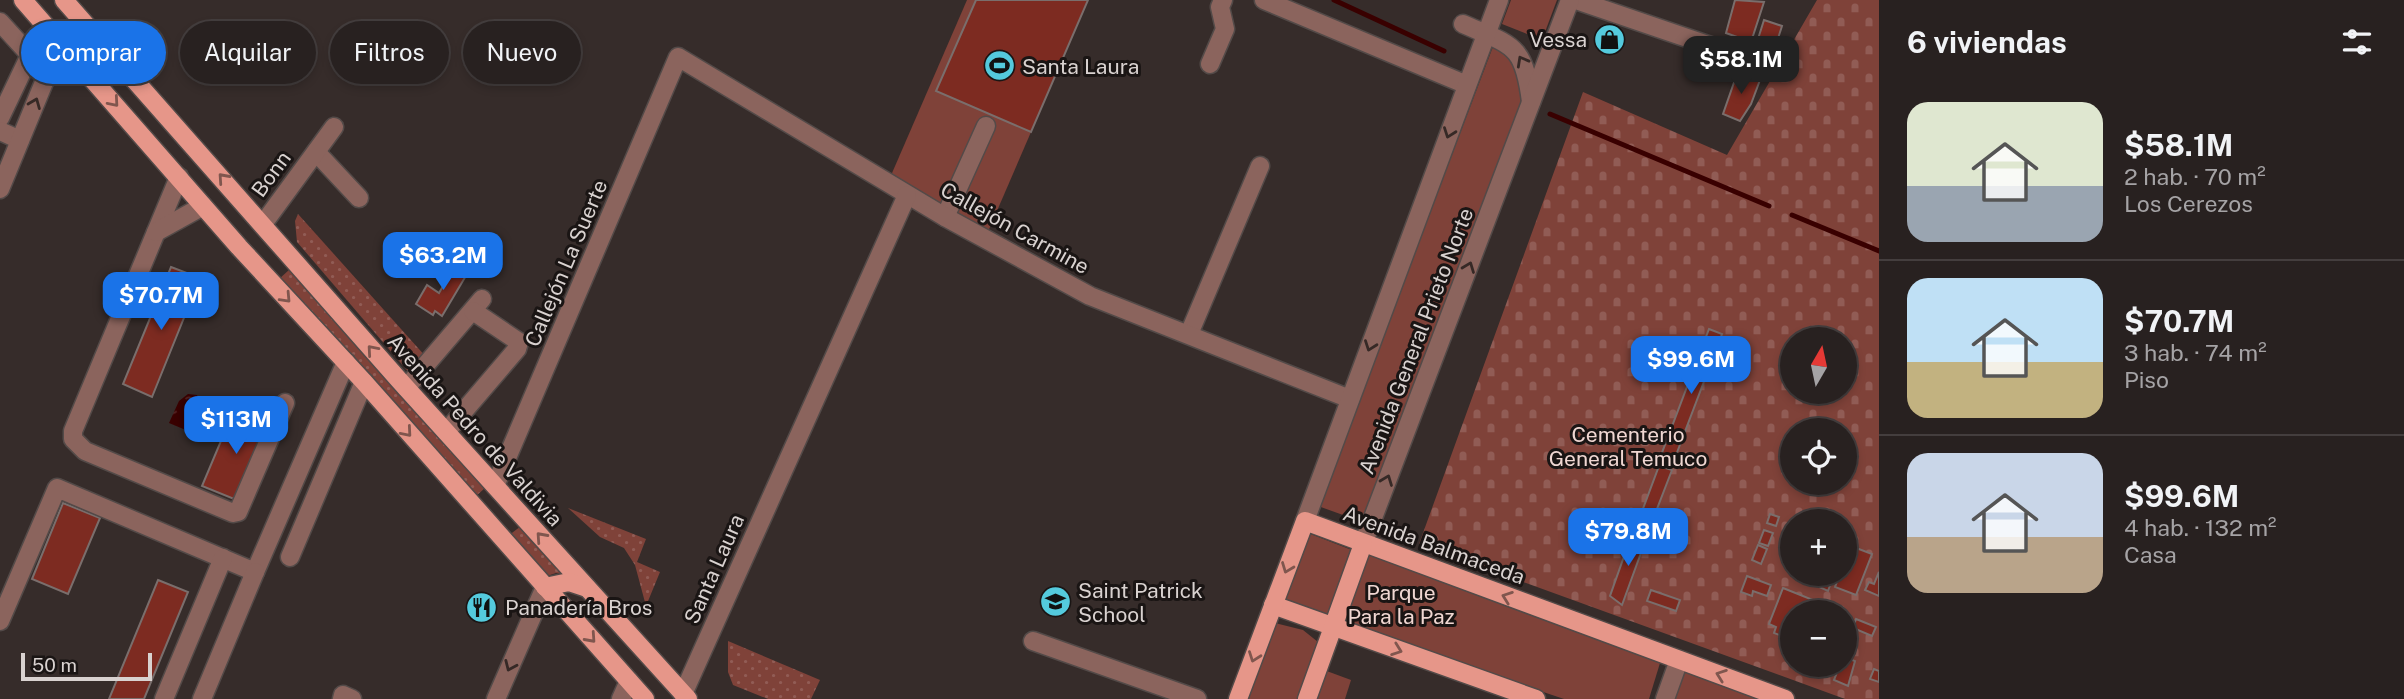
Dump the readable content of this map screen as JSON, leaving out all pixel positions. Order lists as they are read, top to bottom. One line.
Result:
{"streets":{"main road":["Avenida General Prieto Norte","Avenida Pedro de Valdivia","Avenida Balmaceda"],"street":["Bonn","Callejón Carmine","Callejón La Suerte","Santa Laura"]},"crossings":[["Bonn","Avenida Pedro de Valdivia"],["Callejón Carmine","Callejón La Suerte"],["Callejón Carmine","Avenida General Prieto Norte"],["Callejón Carmine","Santa Laura"],["Callejón La Suerte","Avenida Pedro de Valdivia"],["Avenida General Prieto Norte","Avenida Balmaceda"],["Avenida Pedro de Valdivia","Santa Laura"]],"parks":["Cementerio General Temuco","Parque Para la Paz"],"places":{"shop":["Vessa"],"sports":["Santa Laura"],"school or university":["Saint Patrick School"],"restaurant":["Panadería Bros"]},"scale_bar":"50 m","north":"top","page":{"heading":"6 viviendas","chip":["Comprar","Alquilar","Filtros","Nuevo"],"price":["$58.1M","$63.2M","$70.7M","$99.6M","$113M","$79.8M"],"list":[{"name":"$58.1M","note":"2 hab. · 70 m² · Los Cerezos"},{"name":"$70.7M","note":"3 hab. · 74 m² · Piso"},{"name":"$99.6M","note":"4 hab. · 132 m² · Casa"}],"map_buttons":["+","−"],"scale":"50 m"}}
